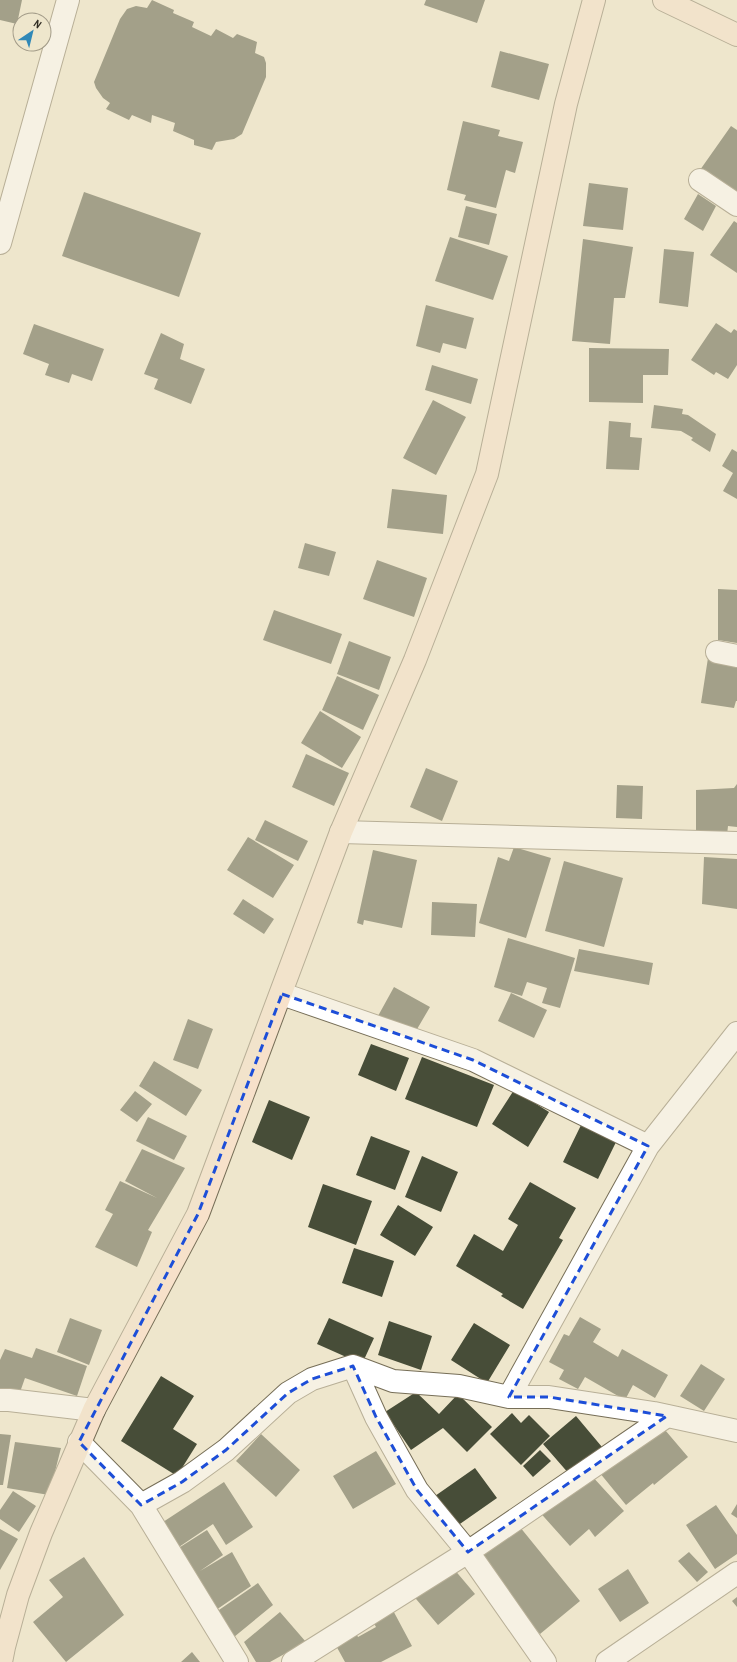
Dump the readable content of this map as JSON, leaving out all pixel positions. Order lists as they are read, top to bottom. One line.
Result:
{"north":"top right"}
